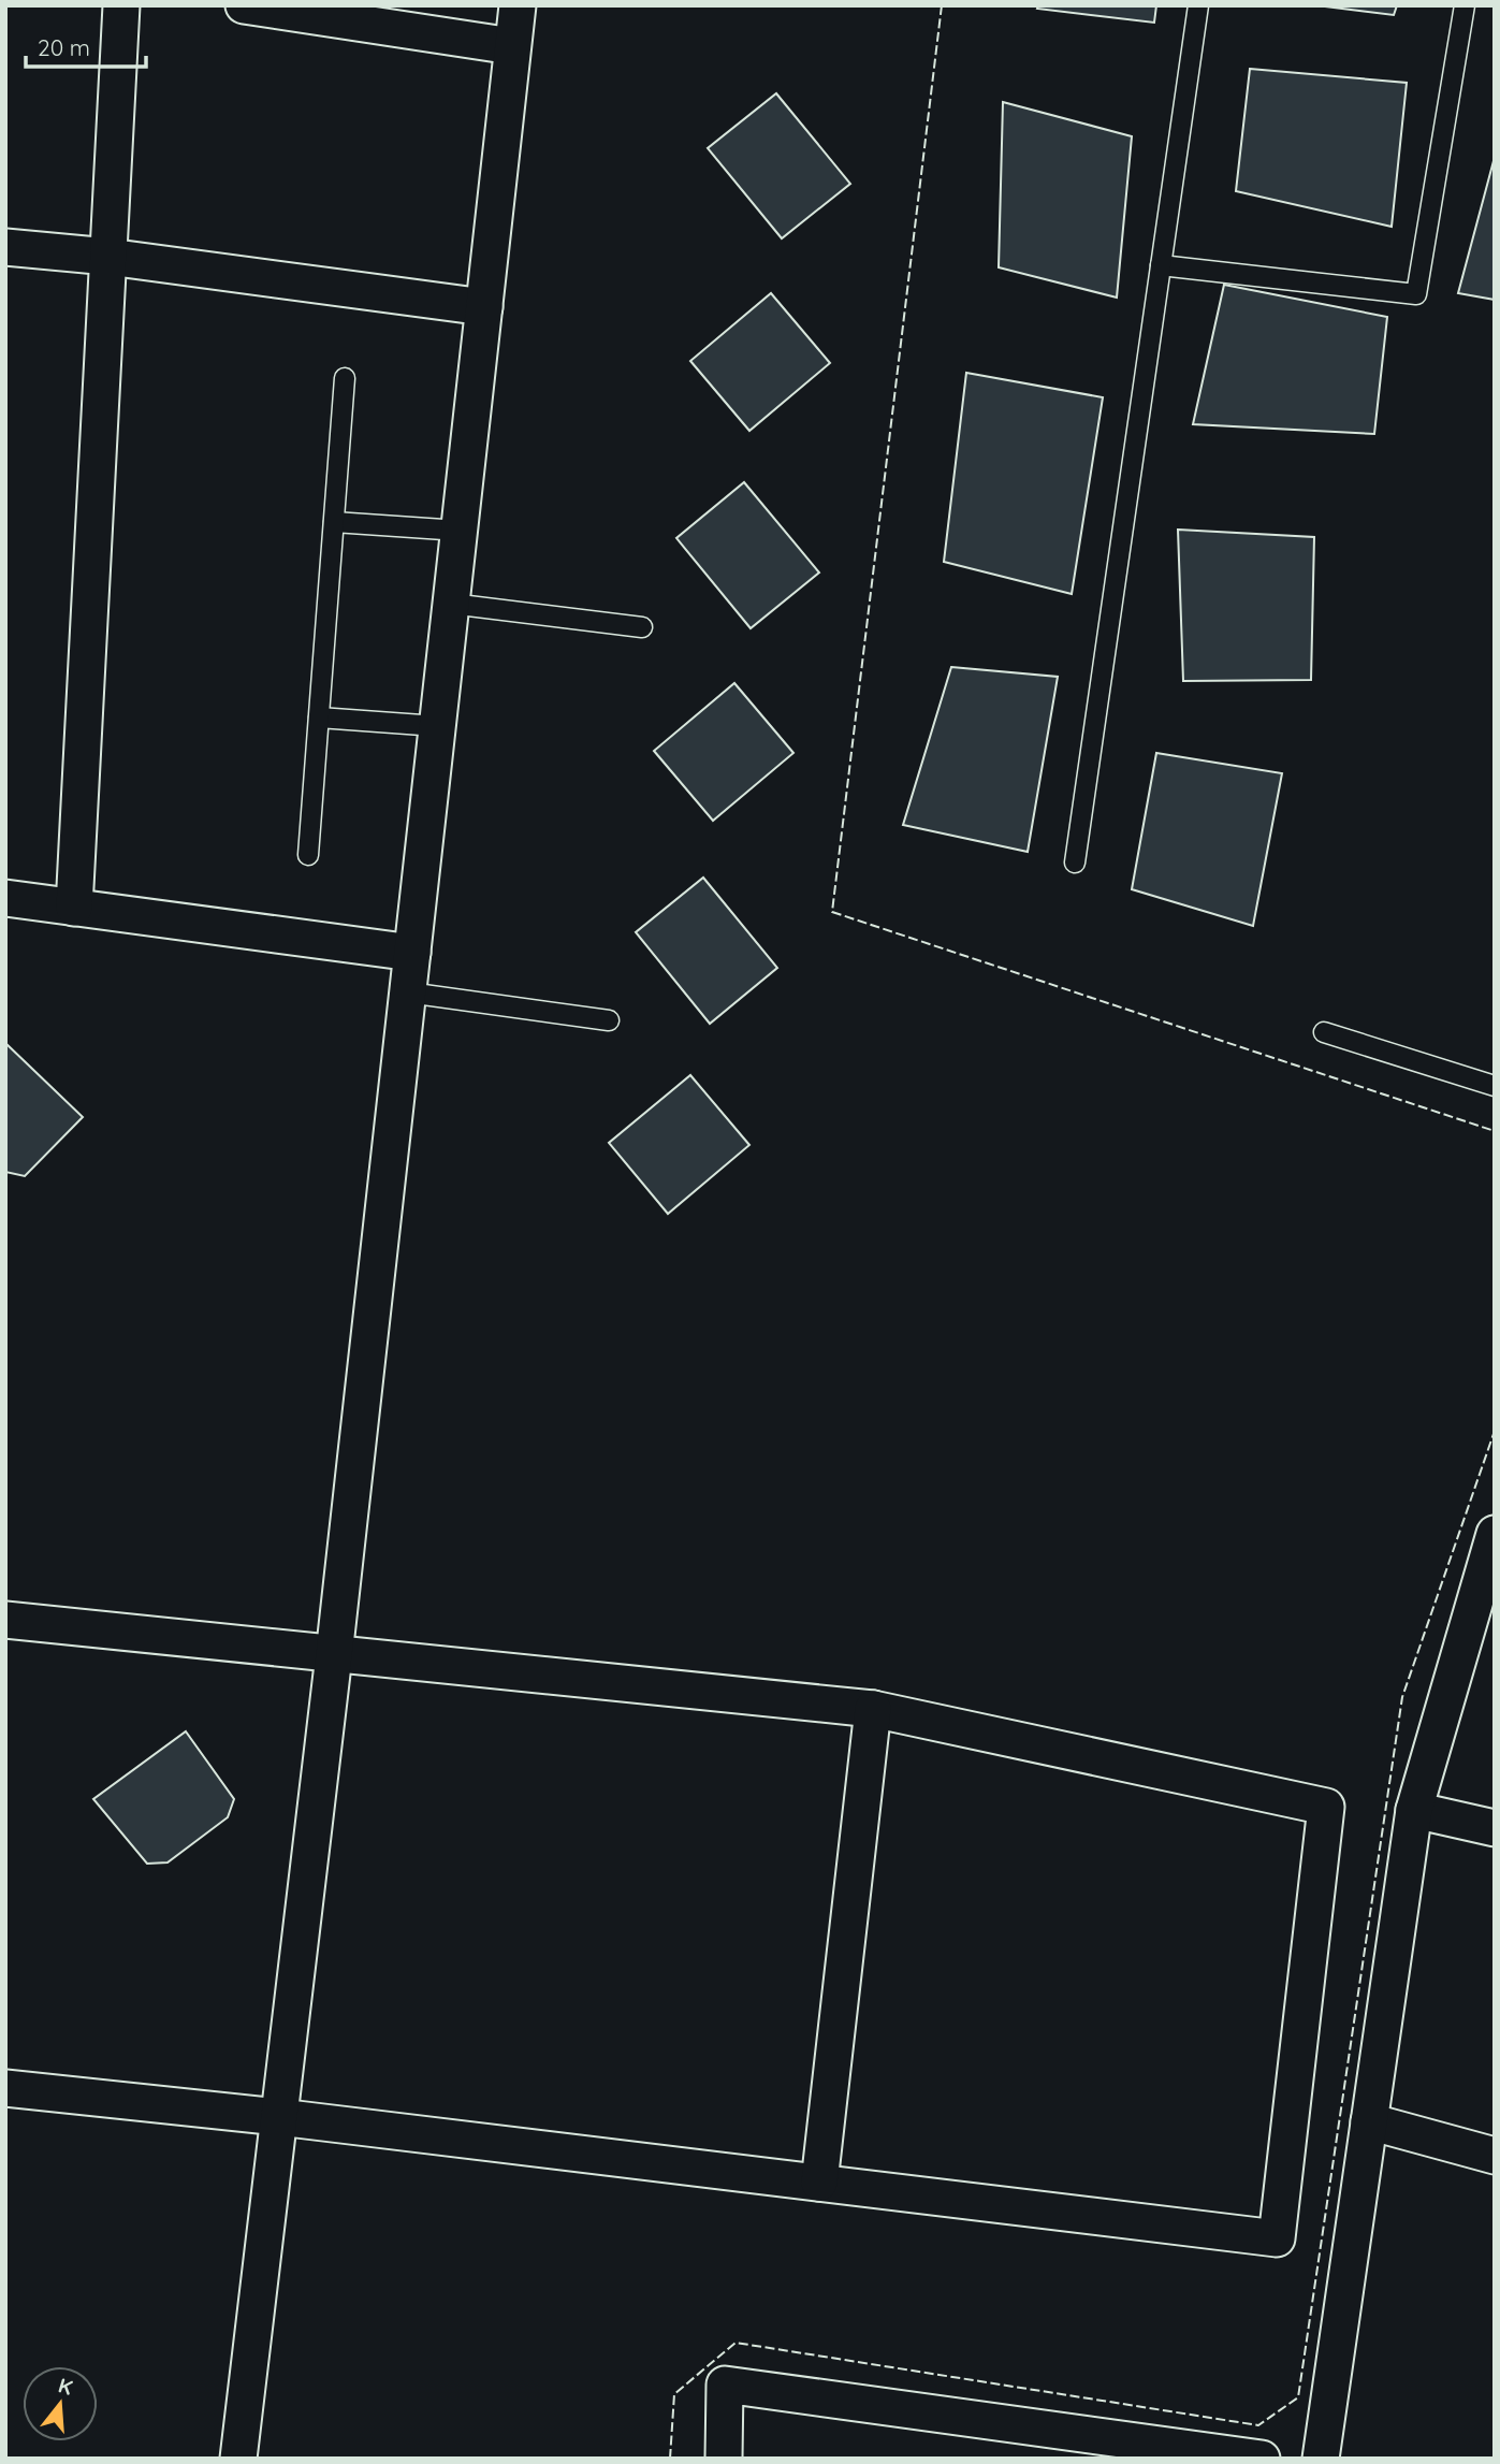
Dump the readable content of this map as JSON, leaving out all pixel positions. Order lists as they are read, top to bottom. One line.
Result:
{"scale_bar":"20 m","north":"top"}
